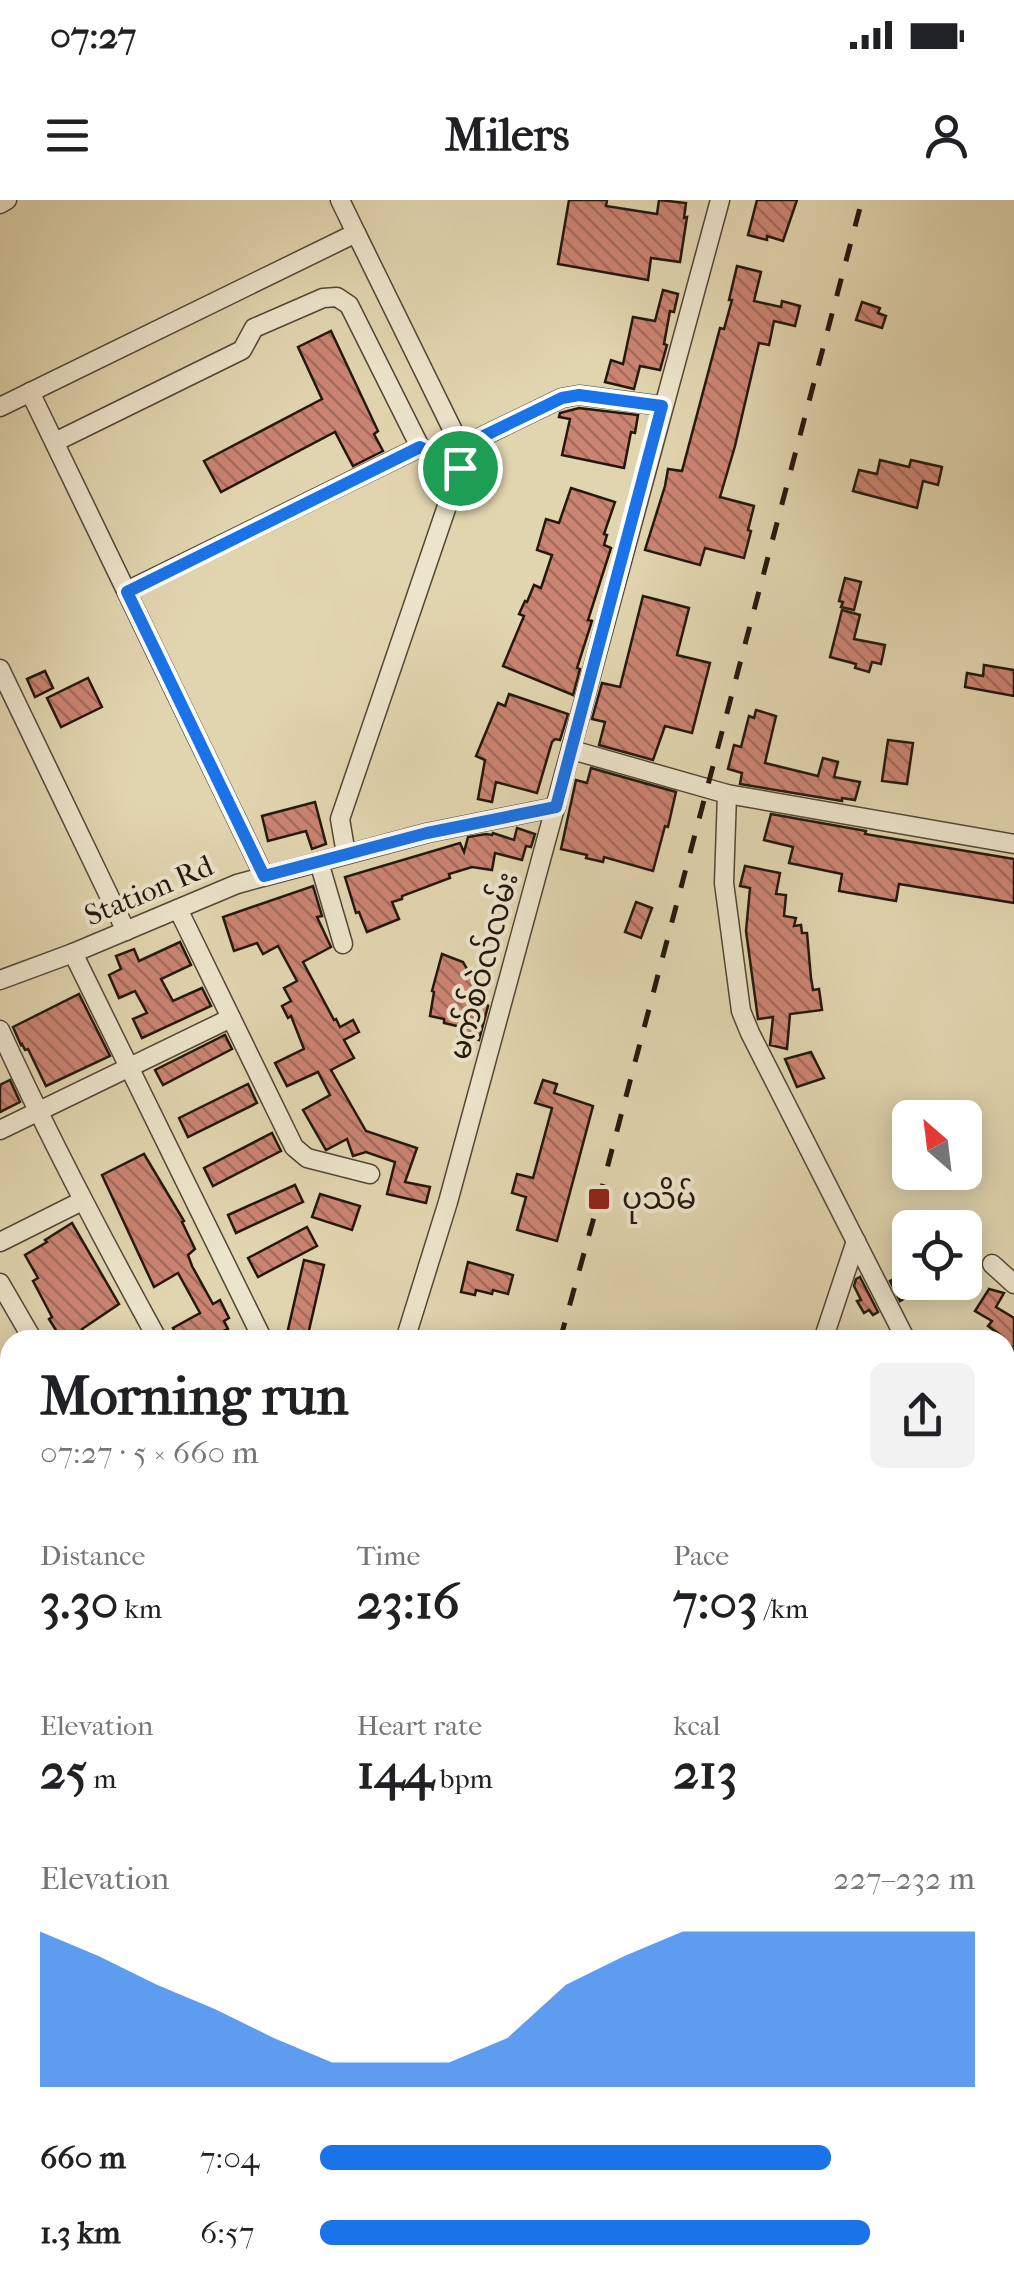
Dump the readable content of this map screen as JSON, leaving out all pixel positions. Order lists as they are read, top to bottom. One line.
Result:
{"streets":{"street":["Station Rd","မက်စ်ဝဲလ်လမ်း"]},"crossings":[["Station Rd","မက်စ်ဝဲလ်လမ်း"]],"places":{"transit":["ပုသိမ်"]},"north":"top left","page":{"status":"07:27","header":"Milers","heading":["Morning run","07:27 · 5 × 660 m"],"stats":[["Distance","3.30 km"],["Time","23:16"],["Pace","7:03 /km"],["Elevation","25 m"],["Heart rate","144 bpm"],["kcal","213"]],"chart":["Elevation","227–232 m"],"list":[{"name":"660 m","note":"7:04"},{"name":"1.3 km","note":"6:57"}]}}
